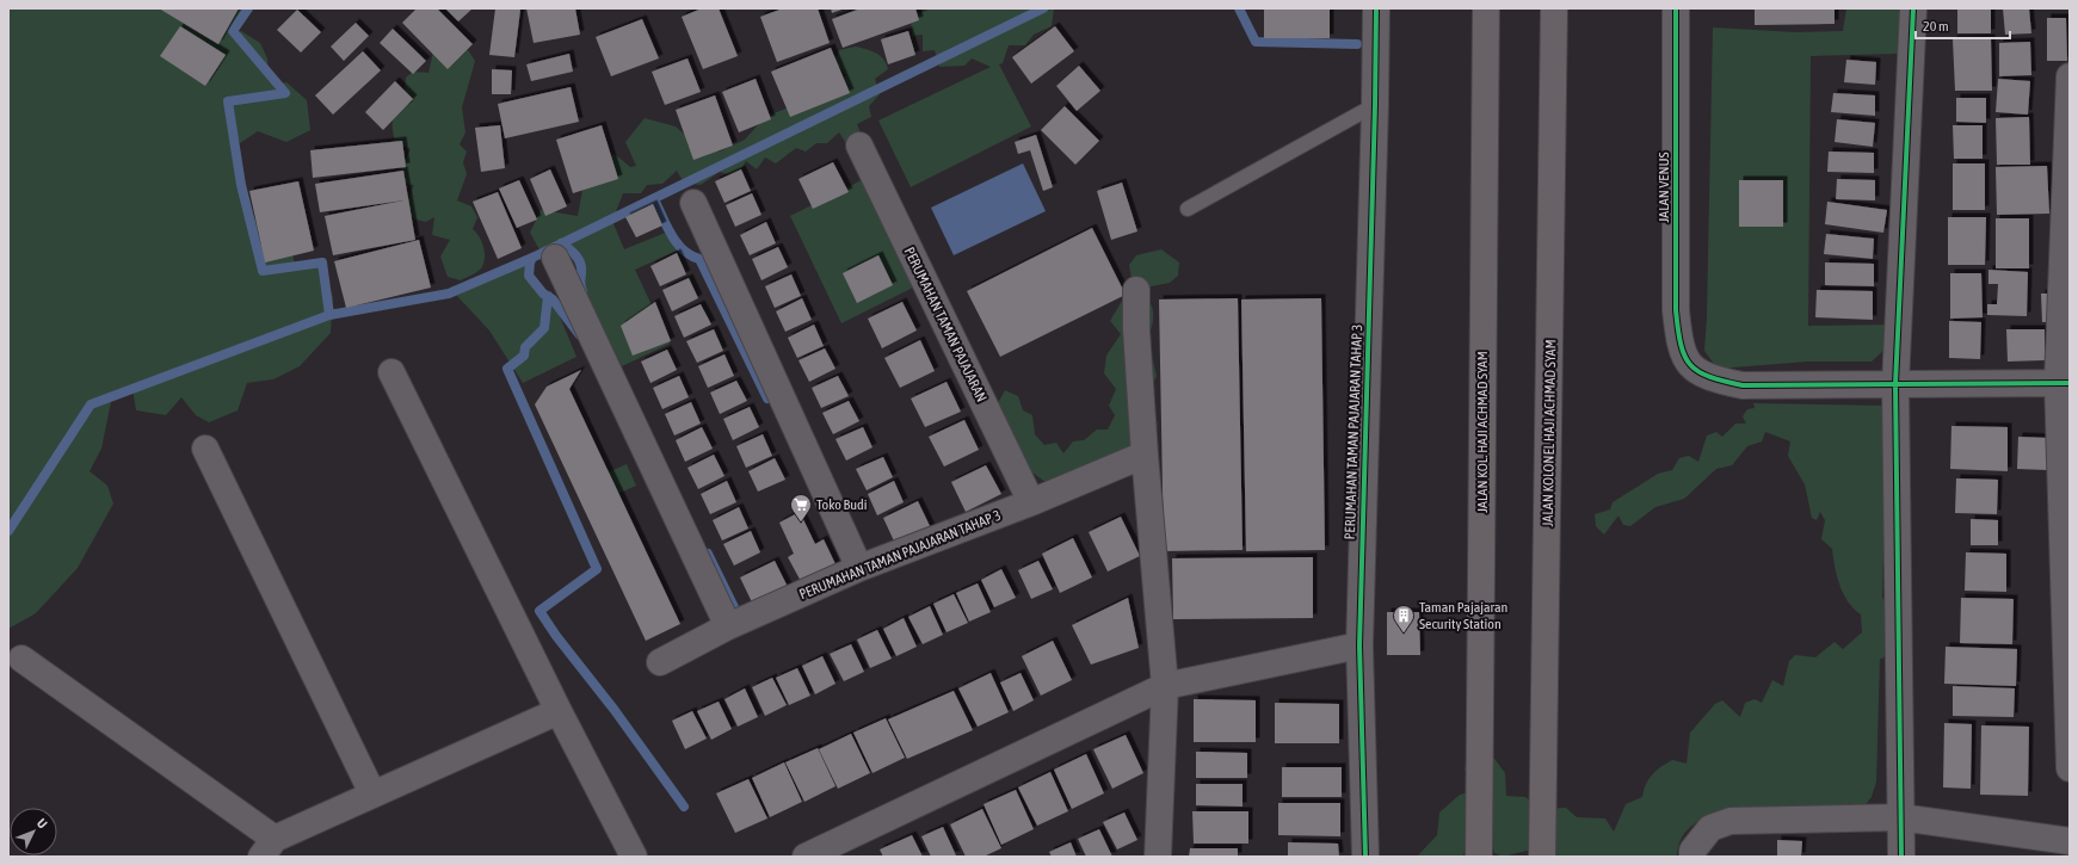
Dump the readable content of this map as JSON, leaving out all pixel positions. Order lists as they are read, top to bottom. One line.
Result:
{"streets":{"main road":["JALAN KOL. HAJI ACHMAD SYAM","JALAN KOLONEL HAJI ACHMAD SYAM"],"street":["JALAN VENUS","PERUMAHAN TAMAN PAJAJARAN","PERUMAHAN TAMAN PAJAJARAN TAHAP 3"]},"crossings":[["PERUMAHAN TAMAN PAJAJARAN","PERUMAHAN TAMAN PAJAJARAN TAHAP 3"]],"places":{"supermarket":["Toko Budi"],"building":["Taman Pajajaran Security Station"]},"scale_bar":"20 m","north":"top right"}
